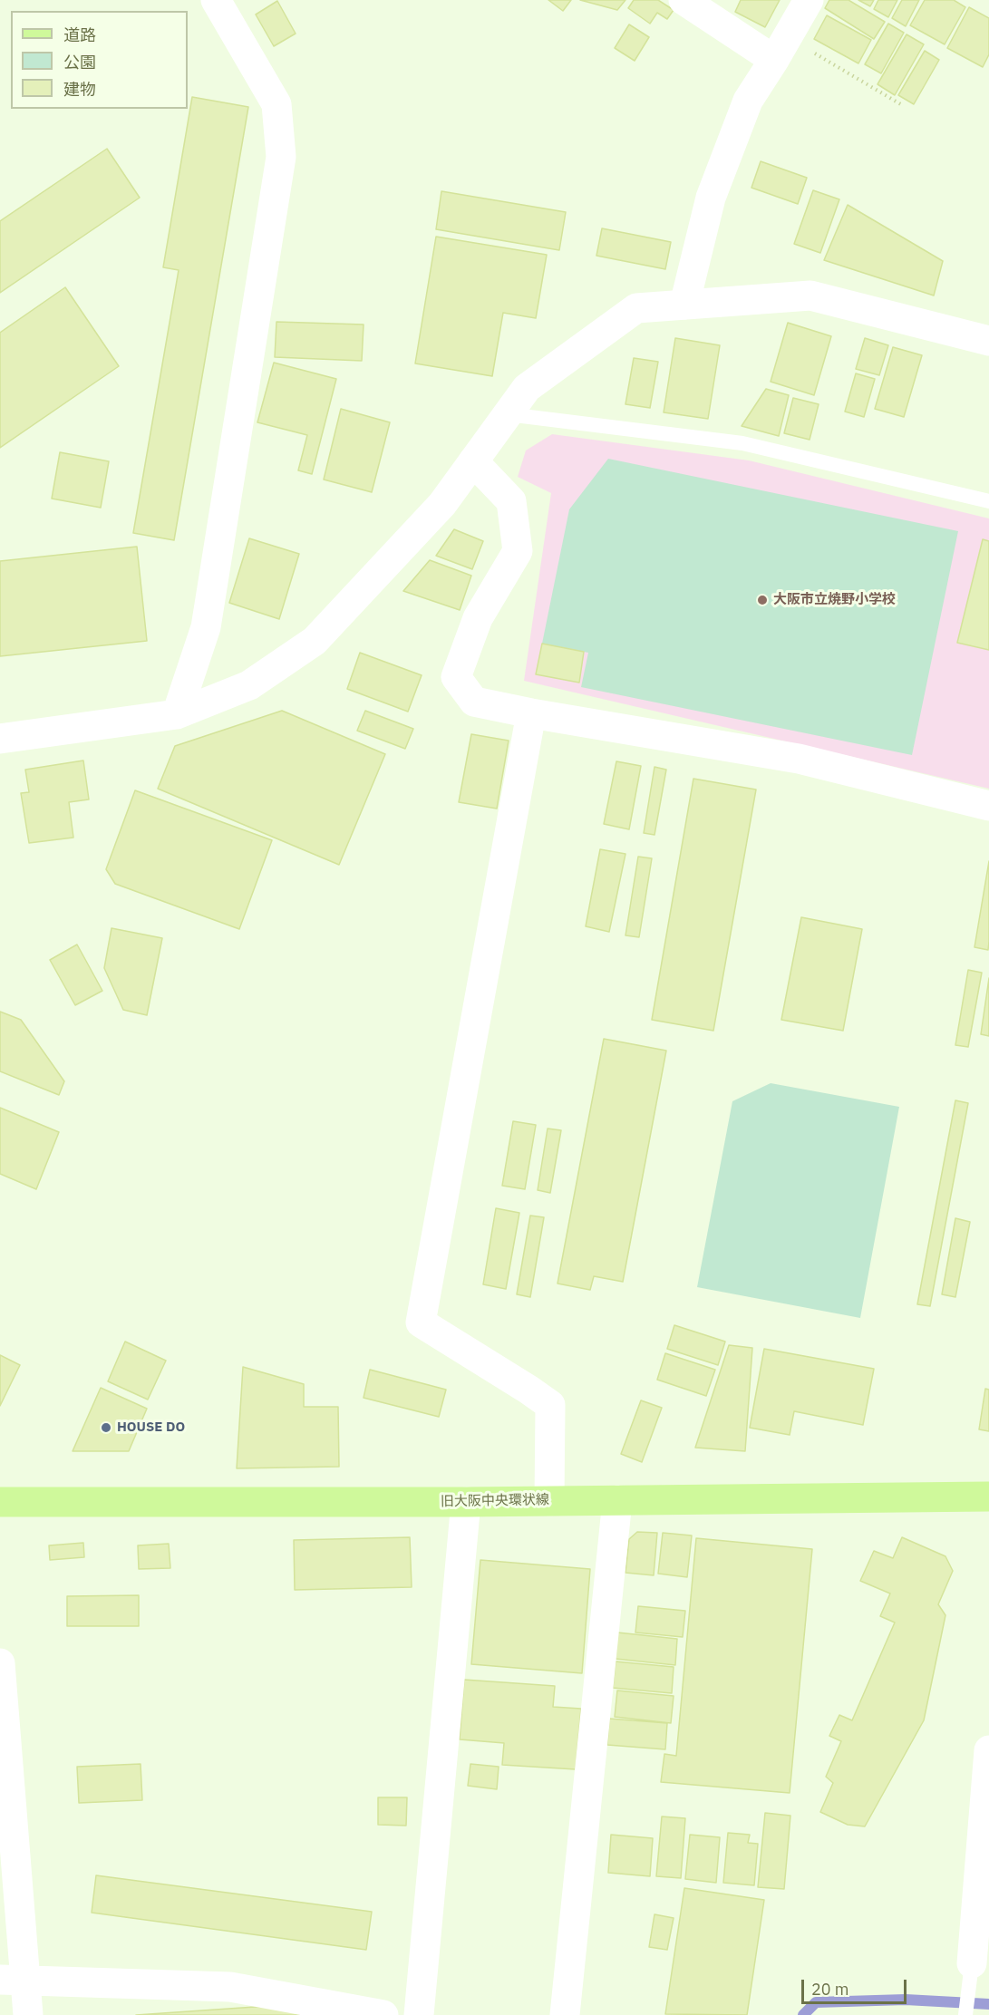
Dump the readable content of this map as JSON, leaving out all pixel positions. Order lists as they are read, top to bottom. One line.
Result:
{"streets":{"main road":["旧大阪中央環状線"]},"places":["大阪市立焼野小学校","HOUSE DO"],"legend":["道路","公園","建物"],"scale_bar":"20 m"}
